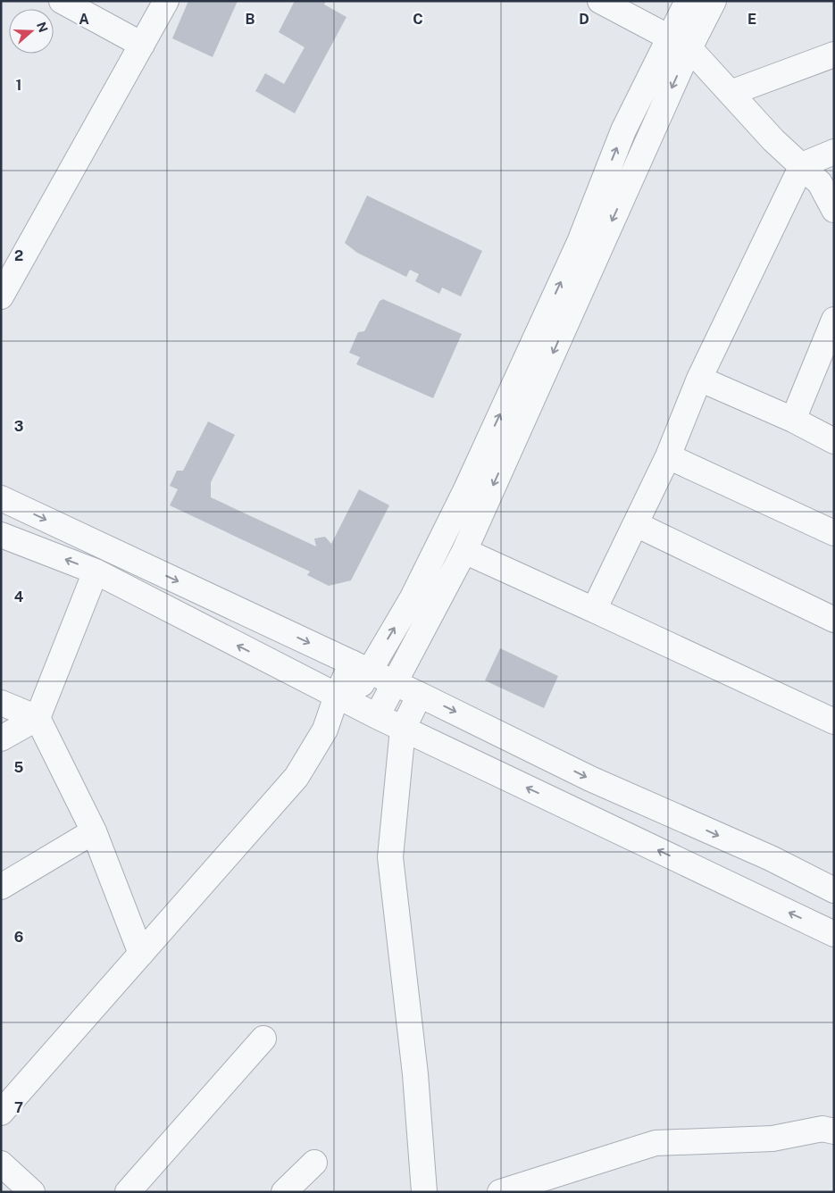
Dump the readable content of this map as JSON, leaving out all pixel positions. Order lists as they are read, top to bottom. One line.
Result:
{"north":"right","grid":{"columns":["A","B","C","D","E"],"rows":["1","2","3","4","5","6","7"]}}
